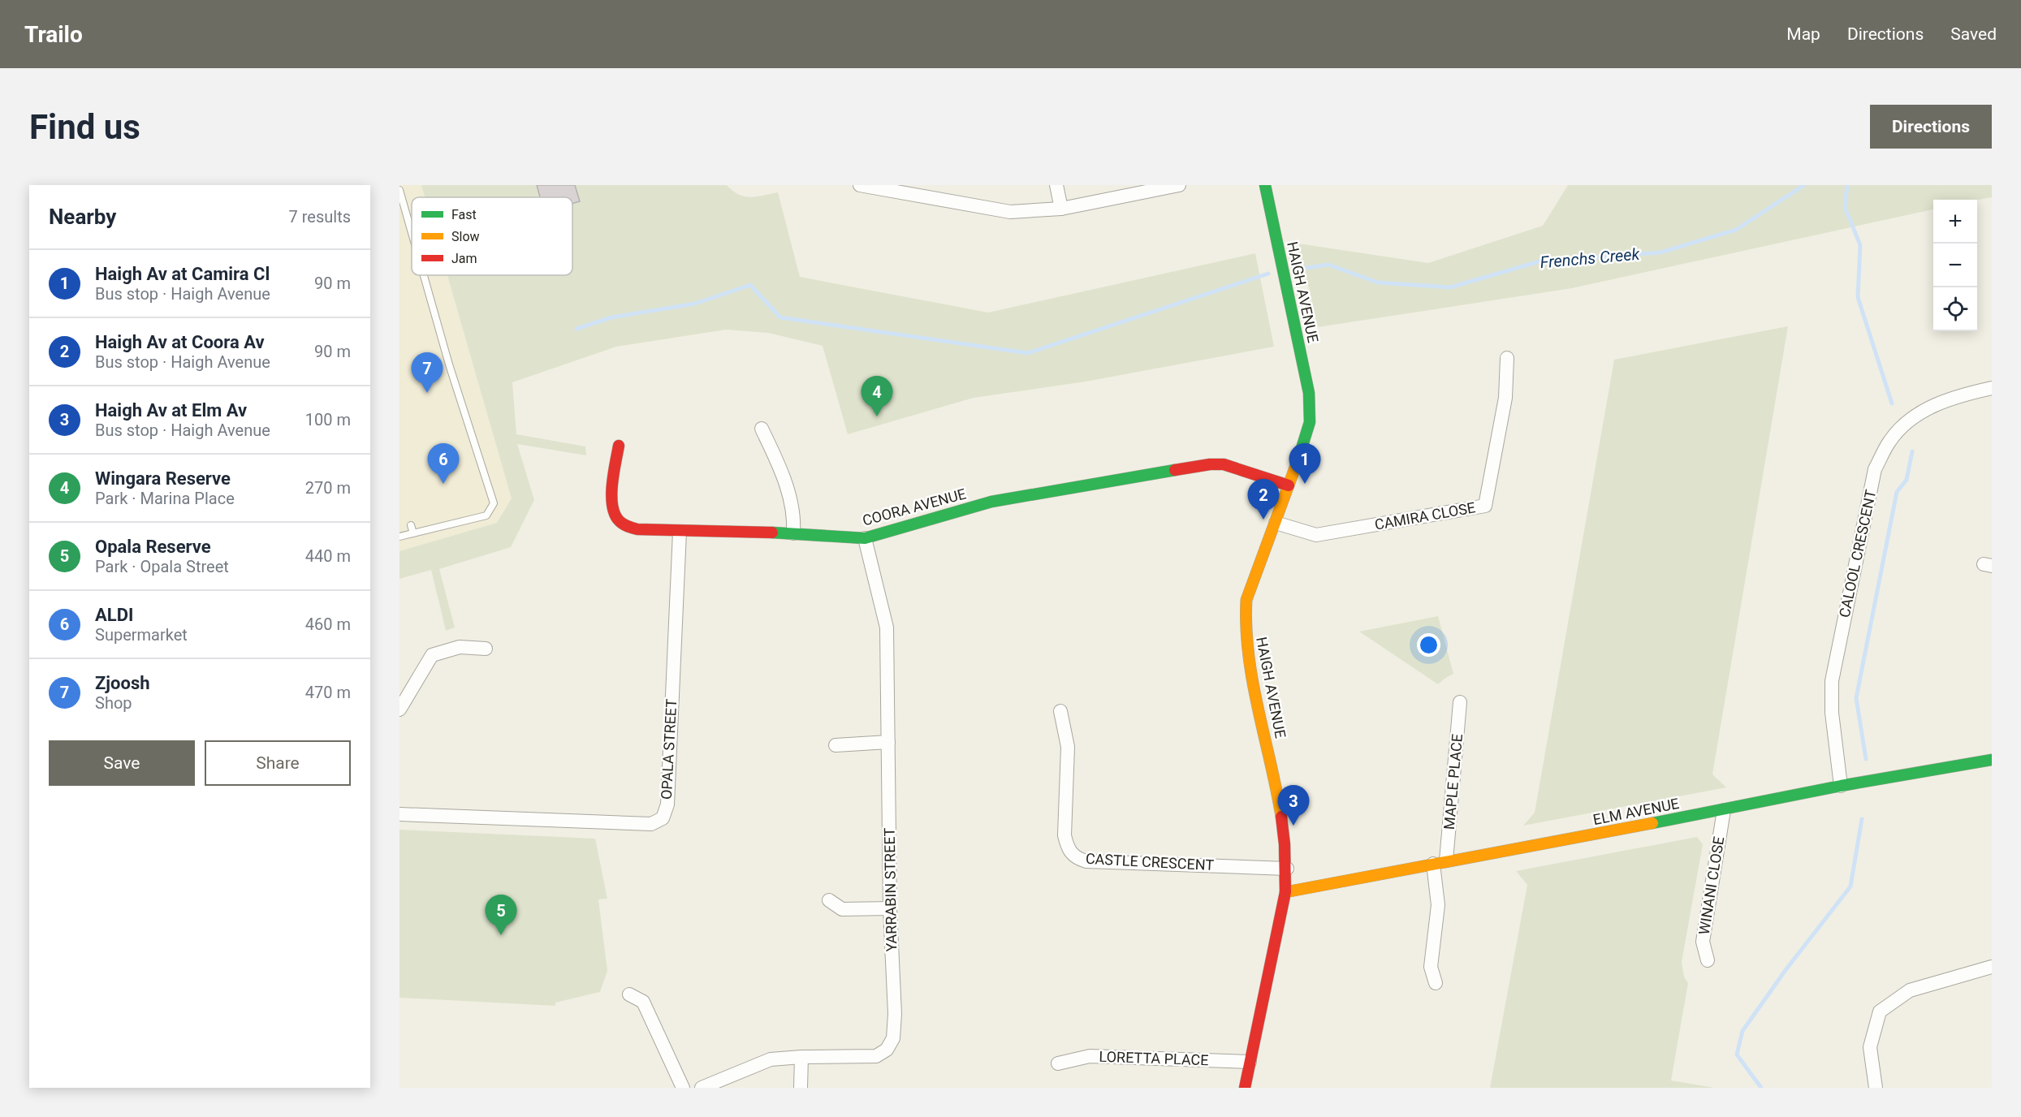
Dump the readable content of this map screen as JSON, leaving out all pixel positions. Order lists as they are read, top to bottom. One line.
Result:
{"streets":{"street":["HAIGH AVENUE","COORA AVENUE","CAMIRA CLOSE","CALOOL CRESCENT","OPALA STREET","MAPLE PLACE","ELM AVENUE","CASTLE CRESCENT","WINANI CLOSE","YARRABIN STREET","LORETTA PLACE"]},"crossings":[["HAIGH AVENUE","COORA AVENUE"],["HAIGH AVENUE","CAMIRA CLOSE"],["HAIGH AVENUE","ELM AVENUE"],["HAIGH AVENUE","CASTLE CRESCENT"],["HAIGH AVENUE","LORETTA PLACE"],["COORA AVENUE","OPALA STREET"],["COORA AVENUE","YARRABIN STREET"],["CALOOL CRESCENT","ELM AVENUE"],["MAPLE PLACE","ELM AVENUE"],["ELM AVENUE","WINANI CLOSE"]],"water":["Frenchs Creek"],"legend":["Fast","Slow","Jam"],"page":{"header":"Trailo","nav":["Map","Directions","Saved"],"buttons":["Directions",["Save","Share"]],"title":"Find us","heading":["Nearby","7 results"],"map_buttons":["+","−"],"list":[{"mark":"1","name":"Haigh Av at Camira Cl","note":"Bus stop · Haigh Avenue","value":"90 m"},{"mark":"2","name":"Haigh Av at Coora Av","note":"Bus stop · Haigh Avenue","value":"90 m"},{"mark":"3","name":"Haigh Av at Elm Av","note":"Bus stop · Haigh Avenue","value":"100 m"},{"mark":"4","name":"Wingara Reserve","note":"Park · Marina Place","value":"270 m"},{"mark":"5","name":"Opala Reserve","note":"Park · Opala Street","value":"440 m"},{"mark":"6","name":"ALDI","note":"Supermarket","value":"460 m"},{"mark":"7","name":"Zjoosh","note":"Shop","value":"470 m"}],"pins":["7","4","1","6","2","3","5"]}}
